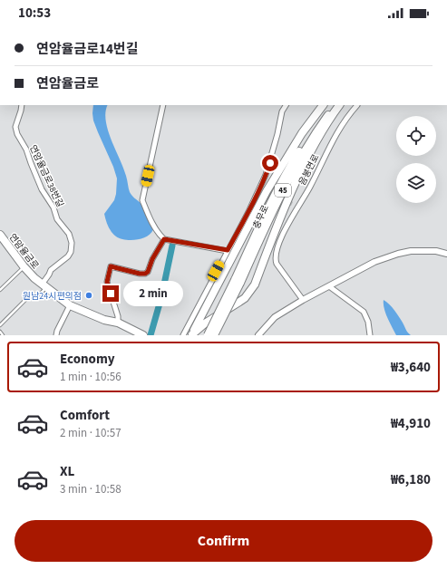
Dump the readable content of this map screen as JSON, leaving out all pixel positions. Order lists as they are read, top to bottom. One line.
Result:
{"streets":{"main road":["45","충무로","연암율금로"],"street":["음봉면로","연암율금로38번길"]},"crossings":[["연암율금로38번길","연암율금로"],["45","충무로"]],"places":["원남24시편의점"],"page":{"status":"10:53","banner":["연암율금로14번길","연암율금로"],"bubble":"2 min","list":[{"name":"Economy","note":"1 min · 10:56","value":"₩3,640"},{"name":"Comfort","note":"2 min · 10:57","value":"₩4,910"},{"name":"XL","note":"3 min · 10:58","value":"₩6,180"}],"buttons":"Confirm"}}
